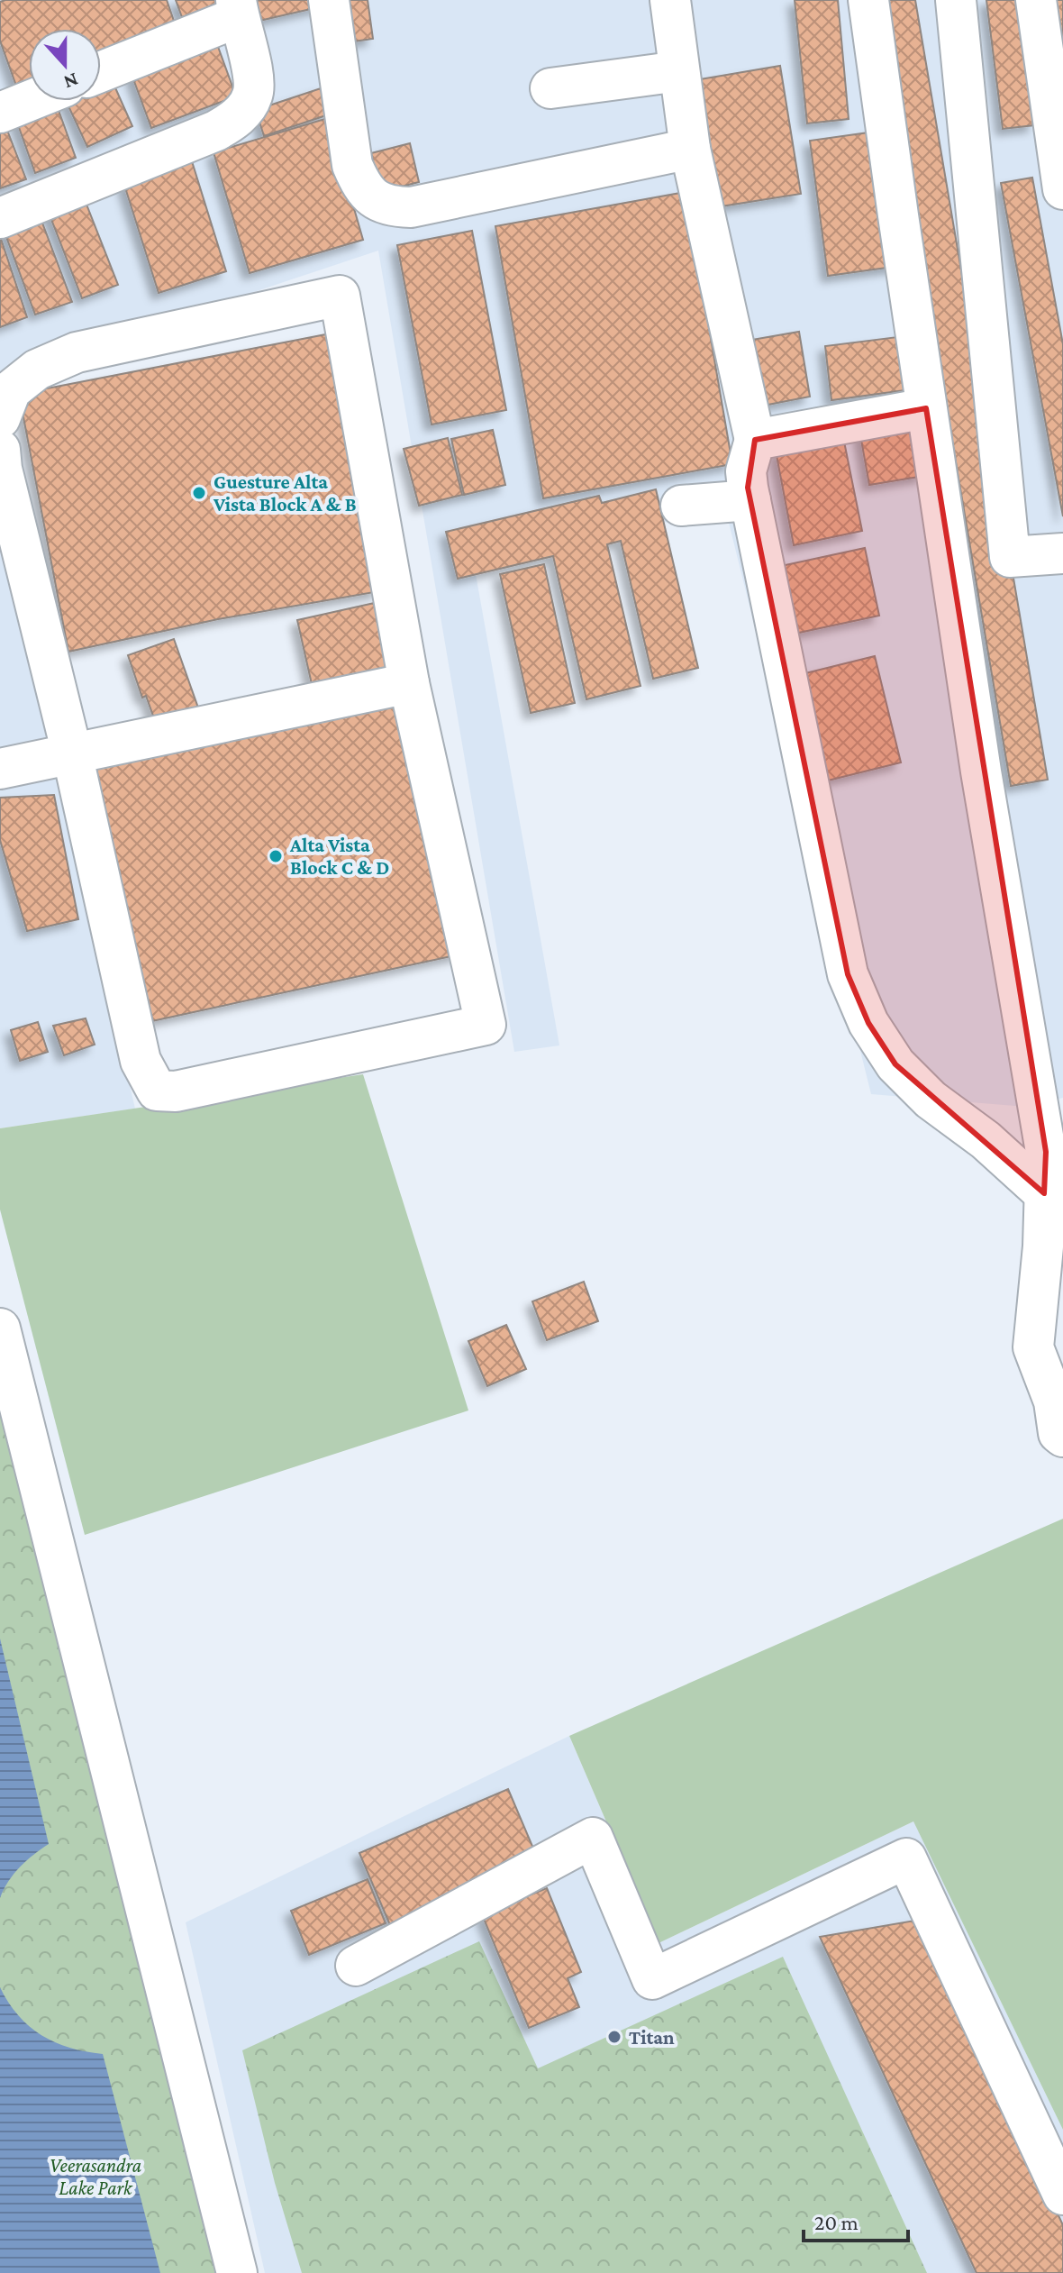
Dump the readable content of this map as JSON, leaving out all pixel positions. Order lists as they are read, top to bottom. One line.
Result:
{"parks":["Veerasandra Lake Park"],"places":["Guesture Alta Vista Block A & B","Alta Vista Block C & D","Titan"],"scale_bar":"20 m","north":"bottom"}
